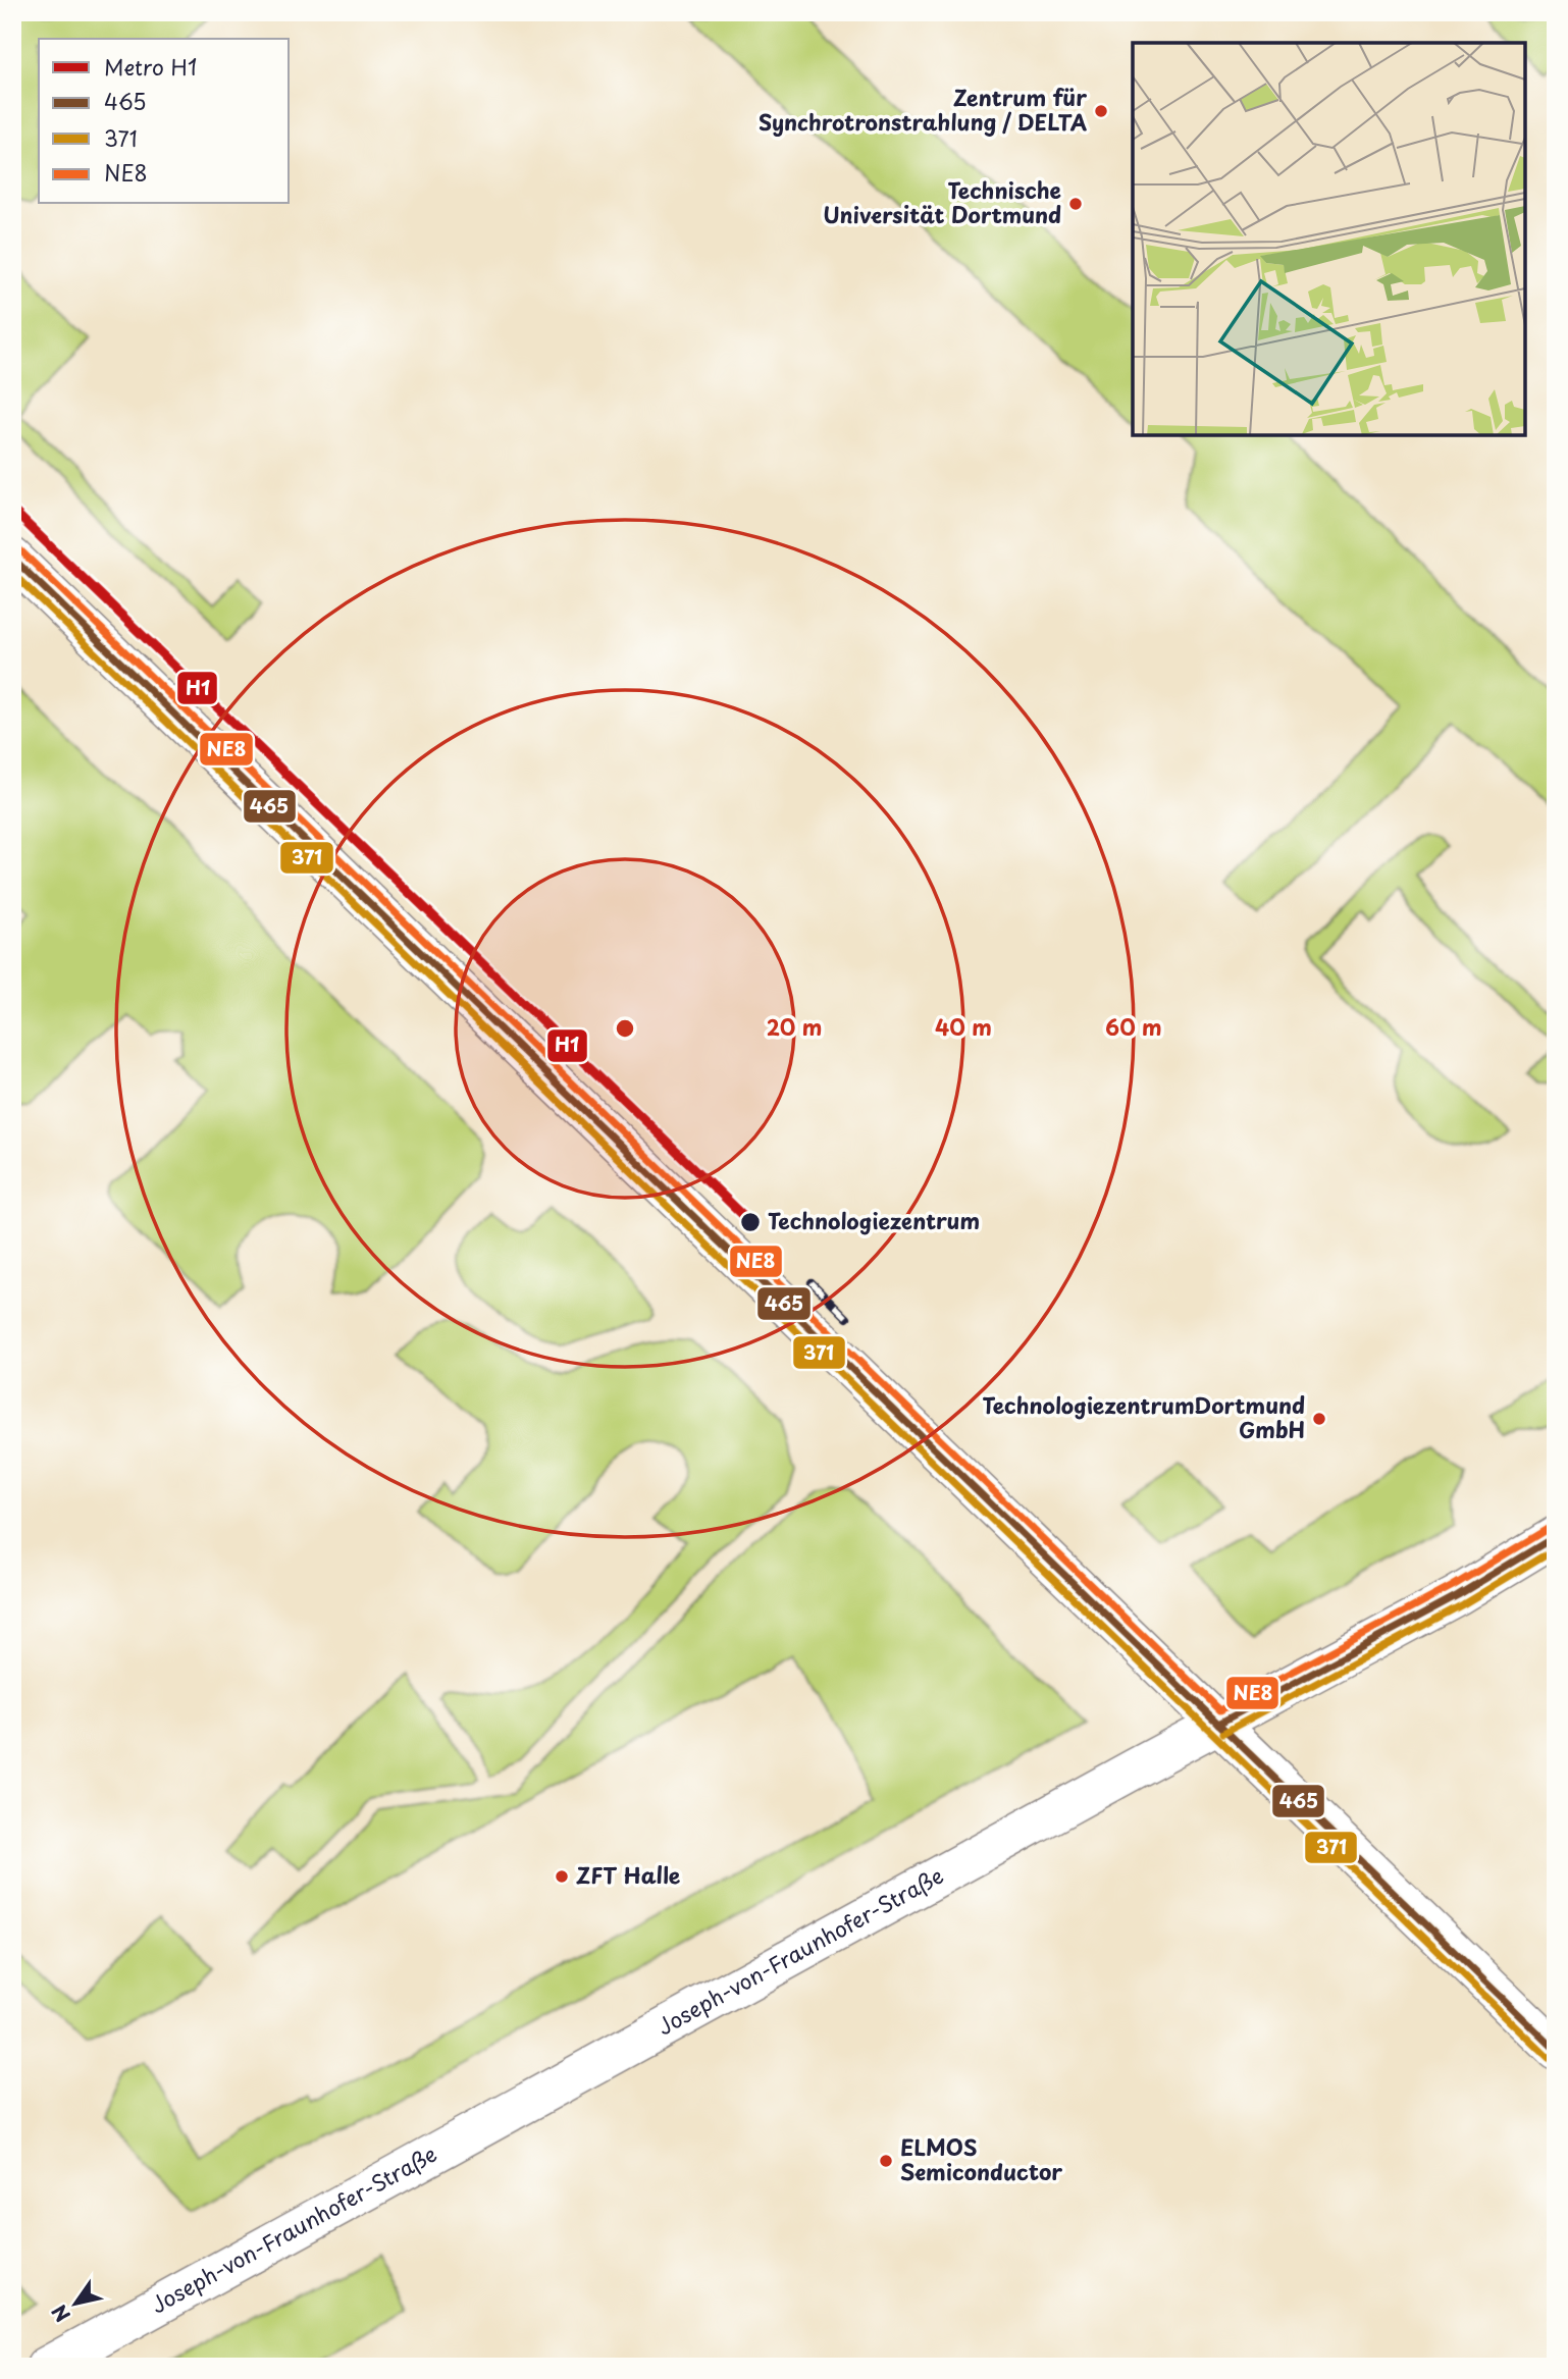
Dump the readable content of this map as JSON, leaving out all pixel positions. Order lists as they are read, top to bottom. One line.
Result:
{"streets":{"street":["Joseph-von-Fraunhofer-Straße"]},"places":["Zentrum für Synchrotronstrahlung / DELTA","Technische Universität Dortmund","Technologiezentrum","TechnologiezentrumDortmund GmbH","ZFT Halle","ELMOS Semiconductor"],"lines":["metro line H1","transit line NE8","transit line 465","transit line 371"],"legend":["Metro H1","465","371","NE8"],"north":"bottom left","rings":["20 m","40 m","60 m"]}
